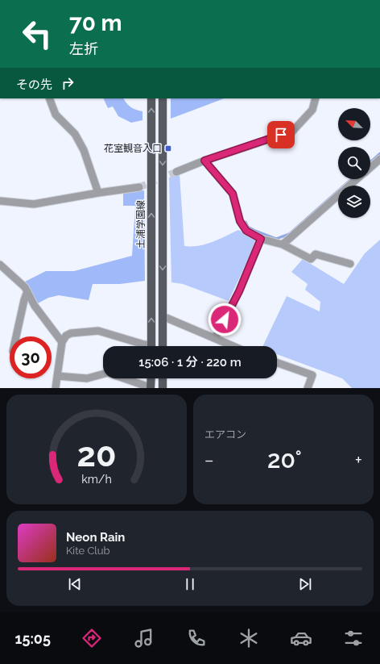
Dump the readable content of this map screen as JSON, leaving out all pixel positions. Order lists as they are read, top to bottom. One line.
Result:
{"streets":{"main road":["土浦学園線"]},"places":{"transit":["花室観音入口"]},"north":"top left","page":{"turn":["70 m","左折"],"then":"その先","limit":"30","trip":"15:06 · 1 分 · 220 m","tile":"エアコン","heat":["−","20°","+"],"song":["Neon Rain","Kite Club"],"tabs":"15:05","gauge":["20","km/h"]}}
